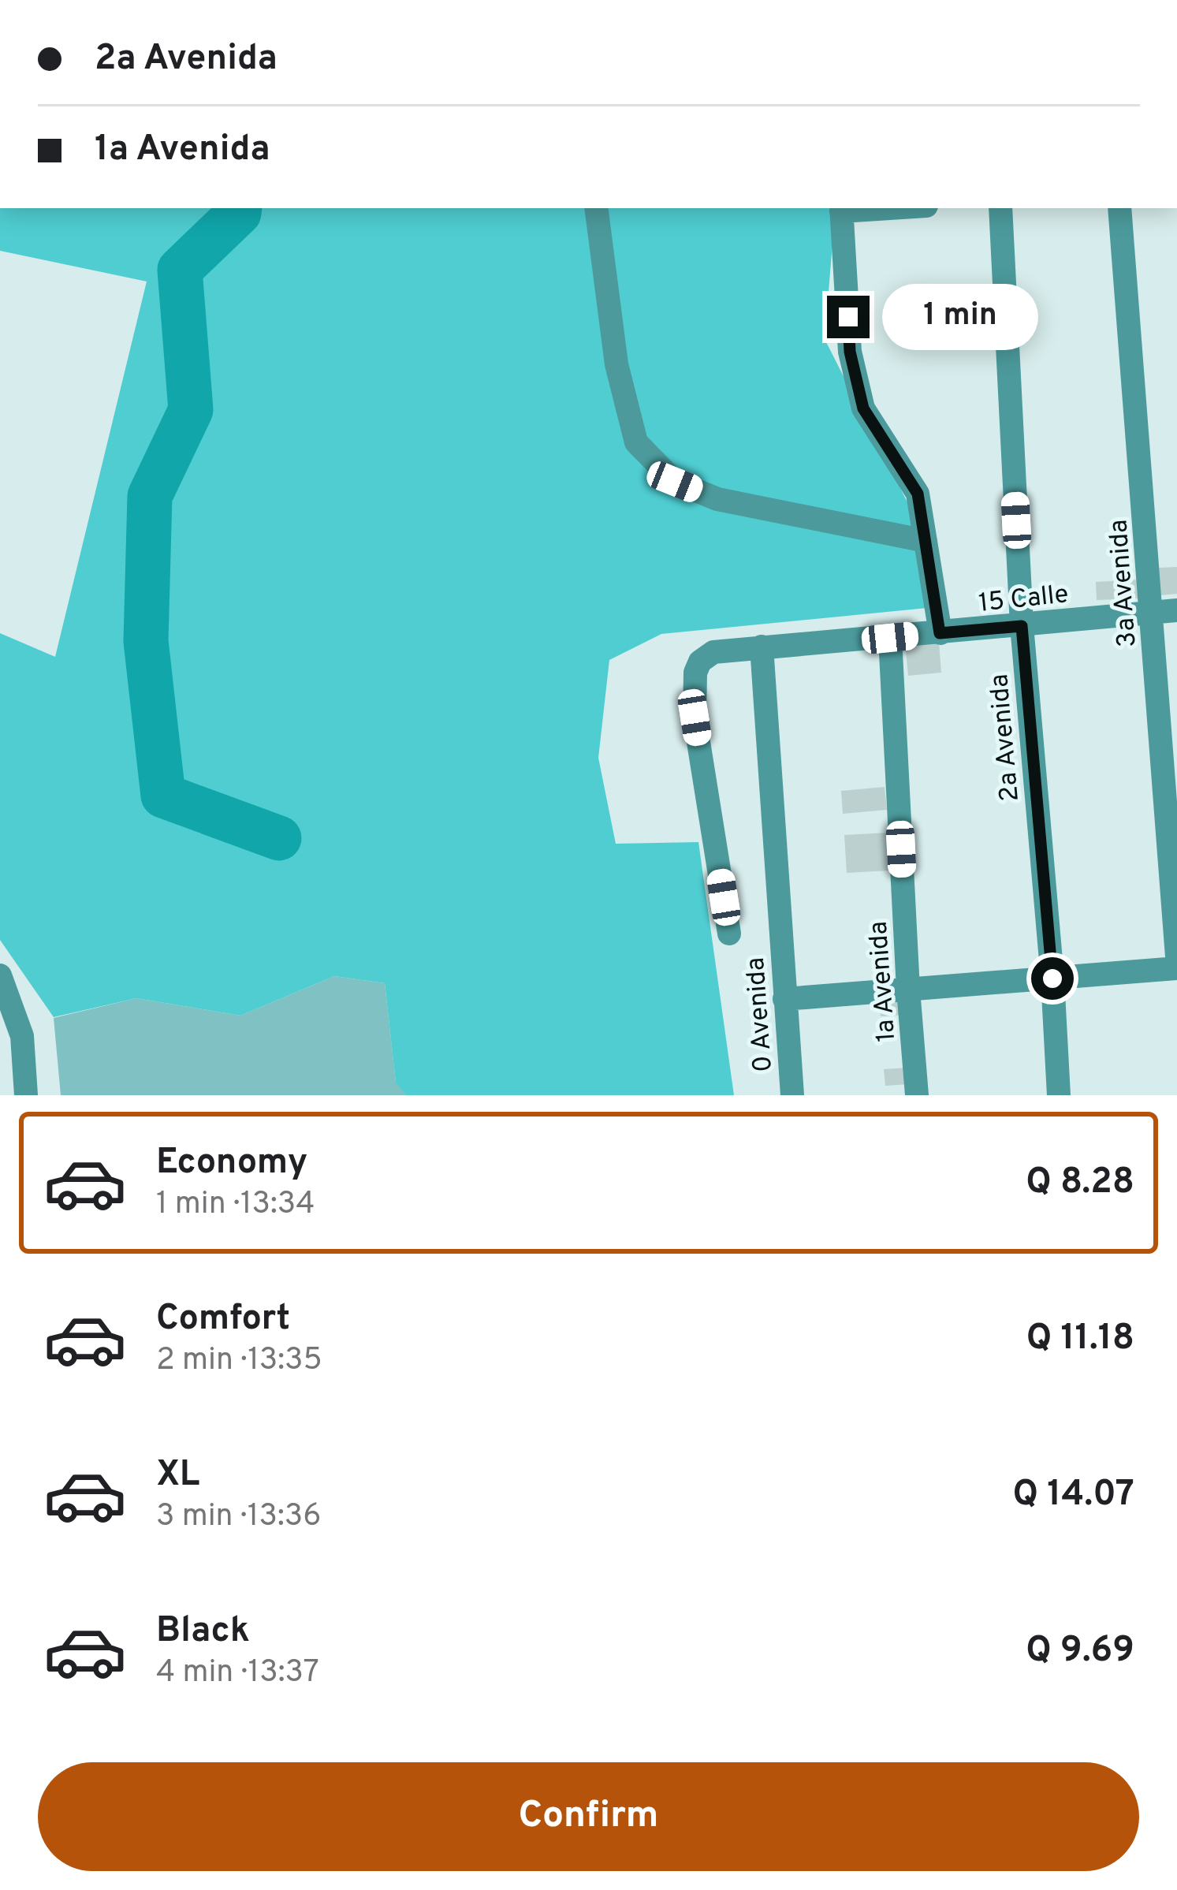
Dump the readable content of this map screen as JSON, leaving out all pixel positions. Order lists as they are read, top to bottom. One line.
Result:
{"streets":{"street":["3a Avenida","15 Calle","2a Avenida","1a Avenida","0 Avenida"]},"crossings":[["3a Avenida","15 Calle"],["15 Calle","2a Avenida"],["15 Calle","1a Avenida"],["15 Calle","0 Avenida"]],"page":{"banner":["2a Avenida","1a Avenida"],"bubble":"1 min","list":[{"name":"Economy","note":"1 min · 13:34","value":"Q 8.28"},{"name":"Comfort","note":"2 min · 13:35","value":"Q 11.18"},{"name":"XL","note":"3 min · 13:36","value":"Q 14.07"},{"name":"Black","note":"4 min · 13:37","value":"Q 9.69"}],"buttons":"Confirm"}}
